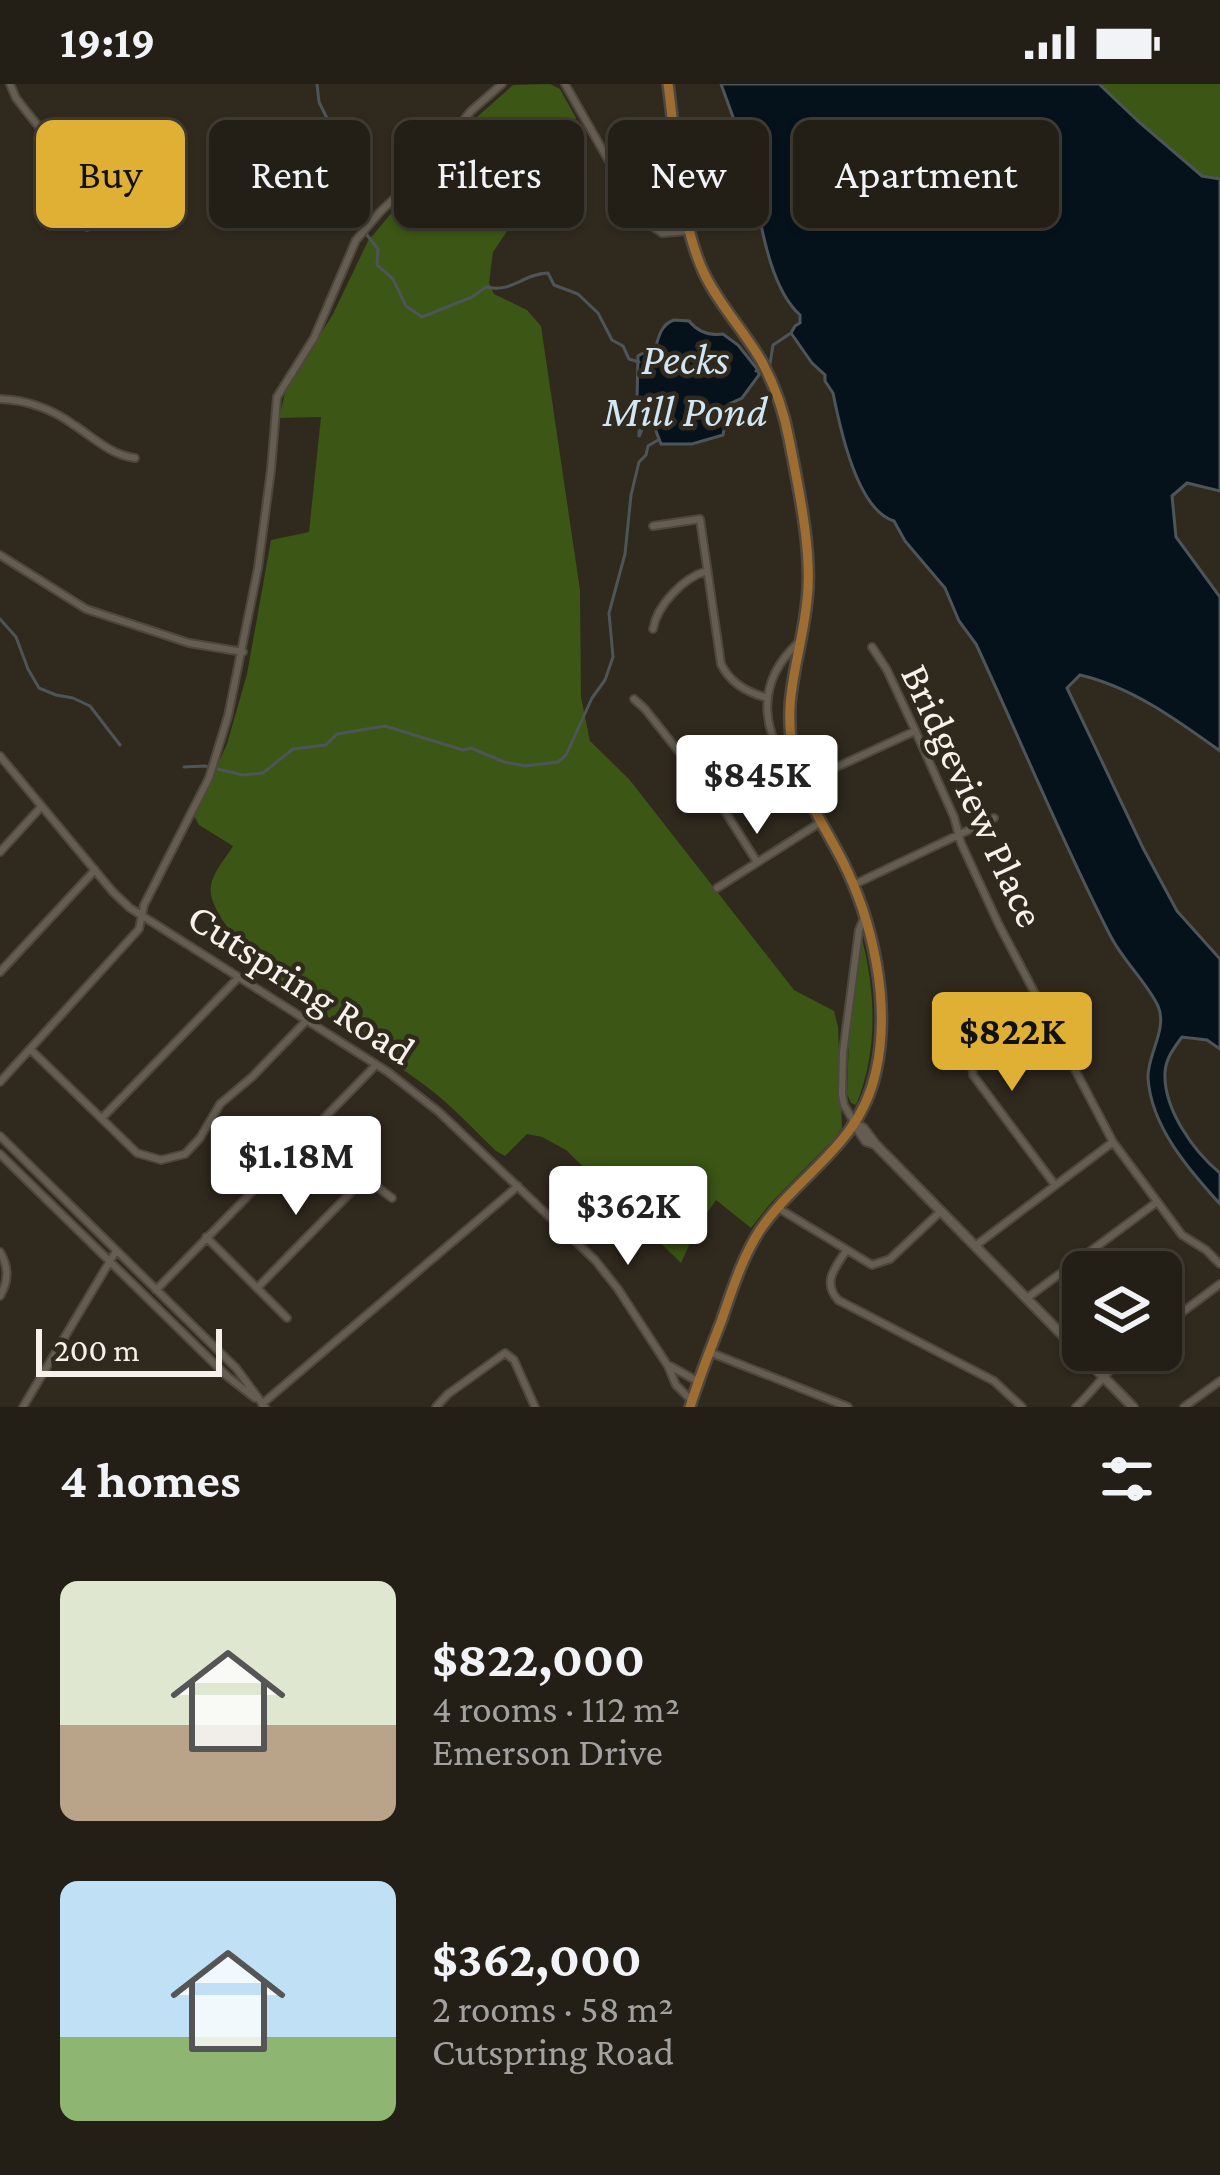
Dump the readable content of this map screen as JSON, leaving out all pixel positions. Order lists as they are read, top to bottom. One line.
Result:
{"streets":{"street":["Bridgeview Place","Cutspring Road"]},"water":["Pecks Mill Pond"],"scale_bar":"200 m","page":{"status":"19:19","chip":["Buy","Rent","Filters","New","Apartment"],"price":["$845K","$822K","$1.18M","$362K"],"scale":"200 m","heading":"4 homes","list":[{"name":"$822,000","note":"4 rooms · 112 m² · Emerson Drive"},{"name":"$362,000","note":"2 rooms · 58 m² · Cutspring Road"}]}}
